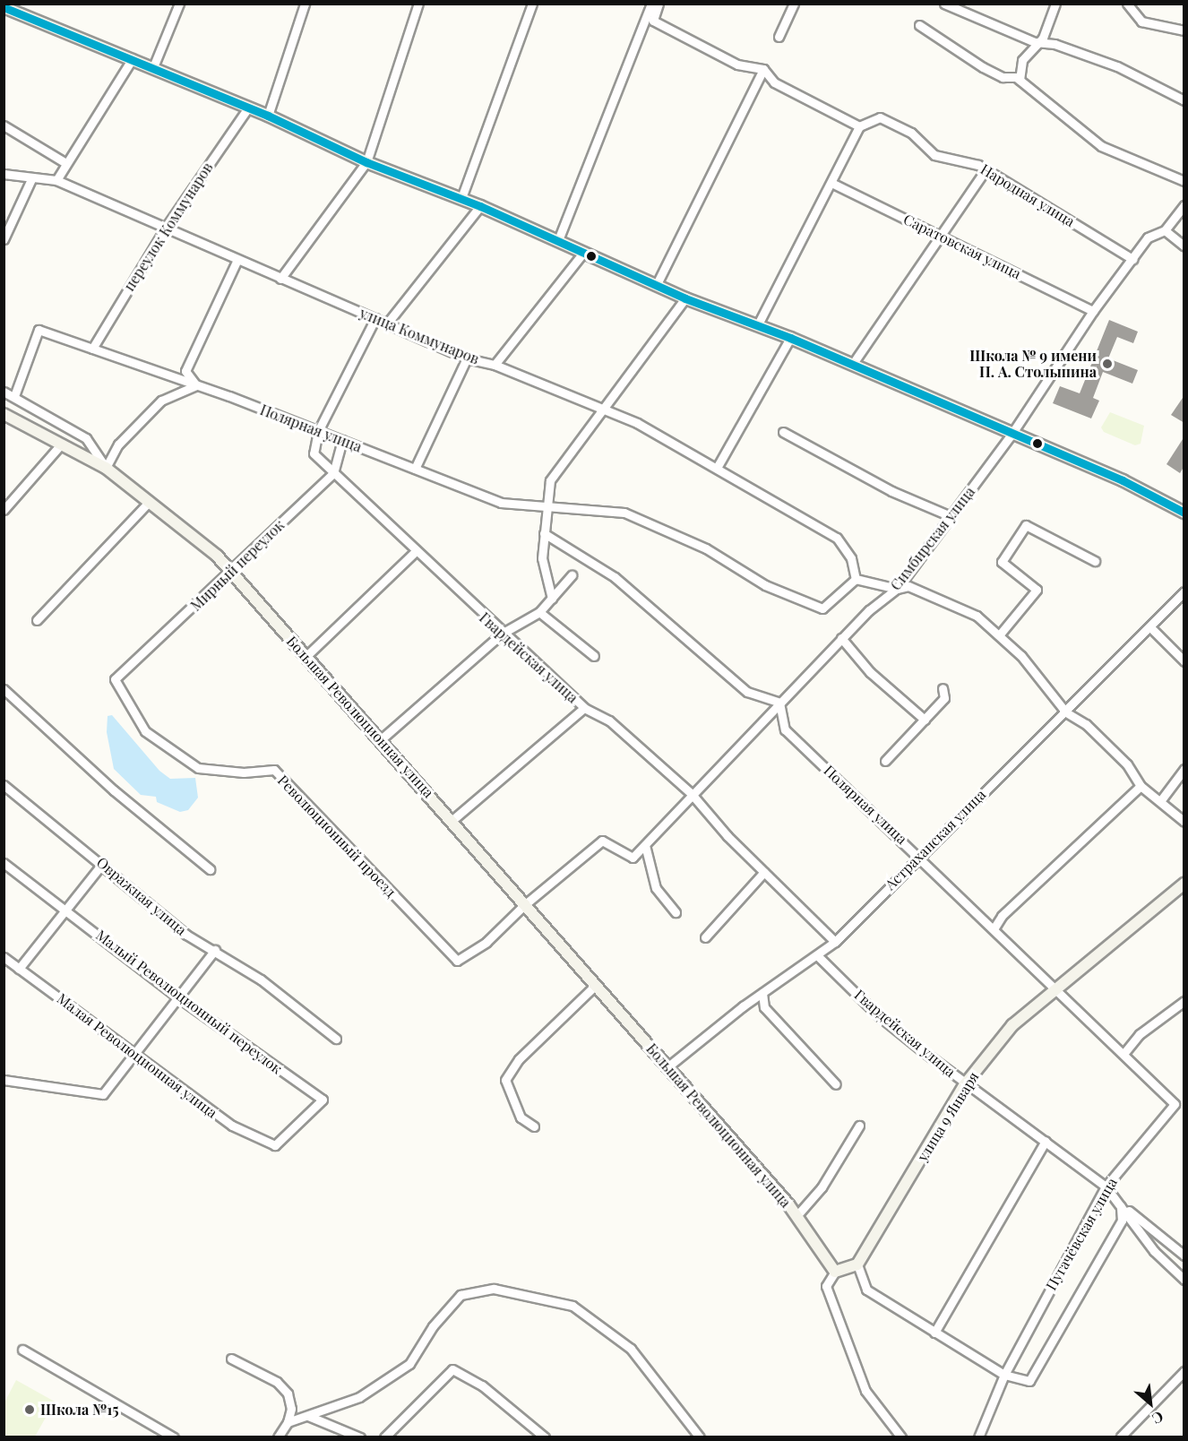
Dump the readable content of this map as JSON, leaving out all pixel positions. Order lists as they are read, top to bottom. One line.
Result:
{"streets":{"street":["Народная улица","переулок Коммунаров","Саратовская улица","улица Коммунаров","Полярная улица","Симбирская улица","Мирный переулок","Гвардейская улица","Большая Революционная улица","Революционный проезд","Астраханская улица","Овражная улица","Малый Революционный переулок","Малая Революционная улица","улица 9 Января","Пугачёвская улица"]},"crossings":[["Народная улица","Симбирская улица"],["переулок Коммунаров","улица Коммунаров"],["переулок Коммунаров","Полярная улица"],["Саратовская улица","Симбирская улица"],["улица Коммунаров","Полярная улица"],["Полярная улица","Симбирская улица"],["Полярная улица","Гвардейская улица"],["Полярная улица","Большая Революционная улица"],["Полярная улица","Астраханская улица"],["Полярная улица","улица 9 Января"],["Полярная улица","Пугачёвская улица"],["Симбирская улица","Гвардейская улица"],["Симбирская улица","Большая Революционная улица"],["Симбирская улица","Революционный проезд"],["Мирный переулок","Гвардейская улица"],["Мирный переулок","Большая Революционная улица"],["Мирный переулок","Революционный проезд"],["Гвардейская улица","Астраханская улица"],["Гвардейская улица","улица 9 Января"],["Гвардейская улица","Пугачёвская улица"],["Большая Революционная улица","Революционный проезд"],["Большая Революционная улица","Астраханская улица"],["Малый Революционный переулок","Малая Революционная улица"]],"places":["Школа № 9 имени П. А. Столыпина","Школа №15"],"north":"bottom right"}
